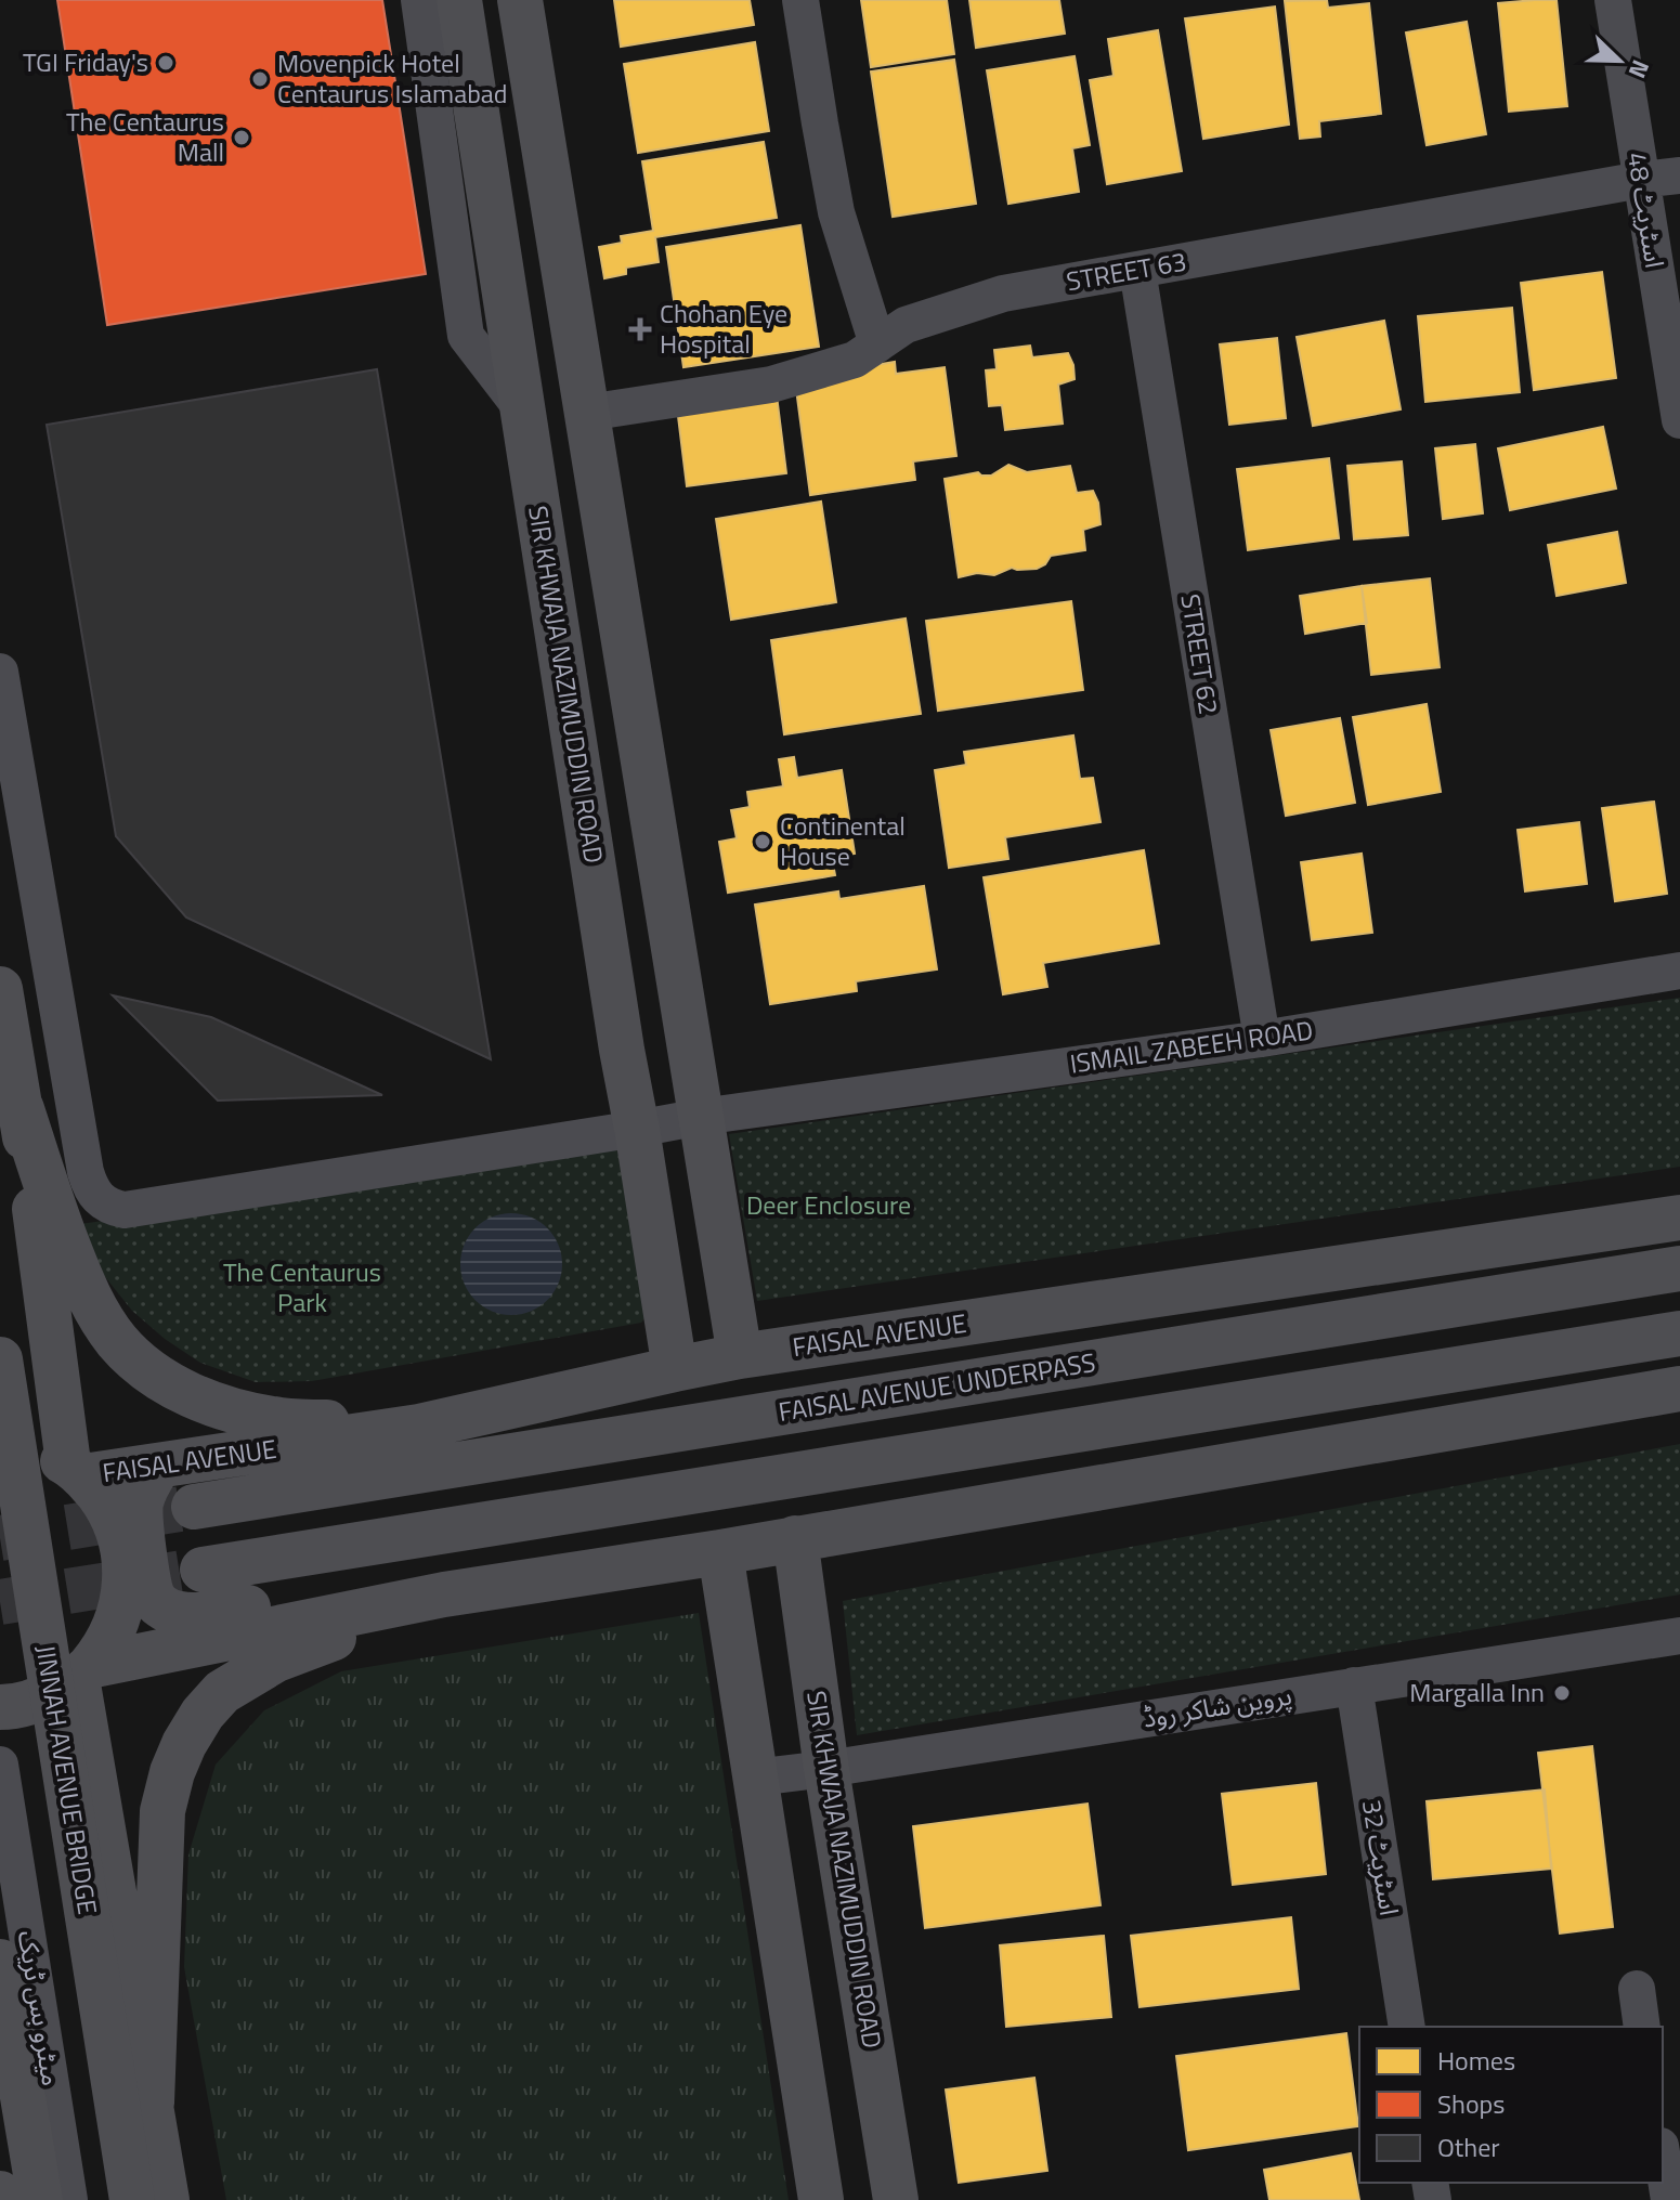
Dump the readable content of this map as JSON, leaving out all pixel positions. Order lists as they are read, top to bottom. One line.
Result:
{"streets":{"main road":["SIR KHWAJA NAZIMUDDIN ROAD","FAISAL AVENUE","FAISAL AVENUE UNDERPASS","JINNAH AVENUE BRIDGE"],"street":["اسٹریٹ 48","STREET 63","STREET 62","ISMAIL ZABEEH ROAD","پروین شاکر روڈ","اسٹریٹ 32","میٹرو بس ٹریک"]},"crossings":[["اسٹریٹ 48","STREET 63"],["STREET 63","STREET 62"],["STREET 62","ISMAIL ZABEEH ROAD"],["SIR KHWAJA NAZIMUDDIN ROAD","ISMAIL ZABEEH ROAD"],["SIR KHWAJA NAZIMUDDIN ROAD","FAISAL AVENUE"],["SIR KHWAJA NAZIMUDDIN ROAD","پروین شاکر روڈ"],["پروین شاکر روڈ","اسٹریٹ 32"]],"parks":["Deer Enclosure","The Centaurus Park"],"places":{"other":["TGI Friday's","Movenpick Hotel Centaurus Islamabad","The Centaurus Mall","Continental House","Margalla Inn"],"health":["Chohan Eye Hospital"]},"legend":["Homes","Shops","Other"],"north":"bottom right"}
